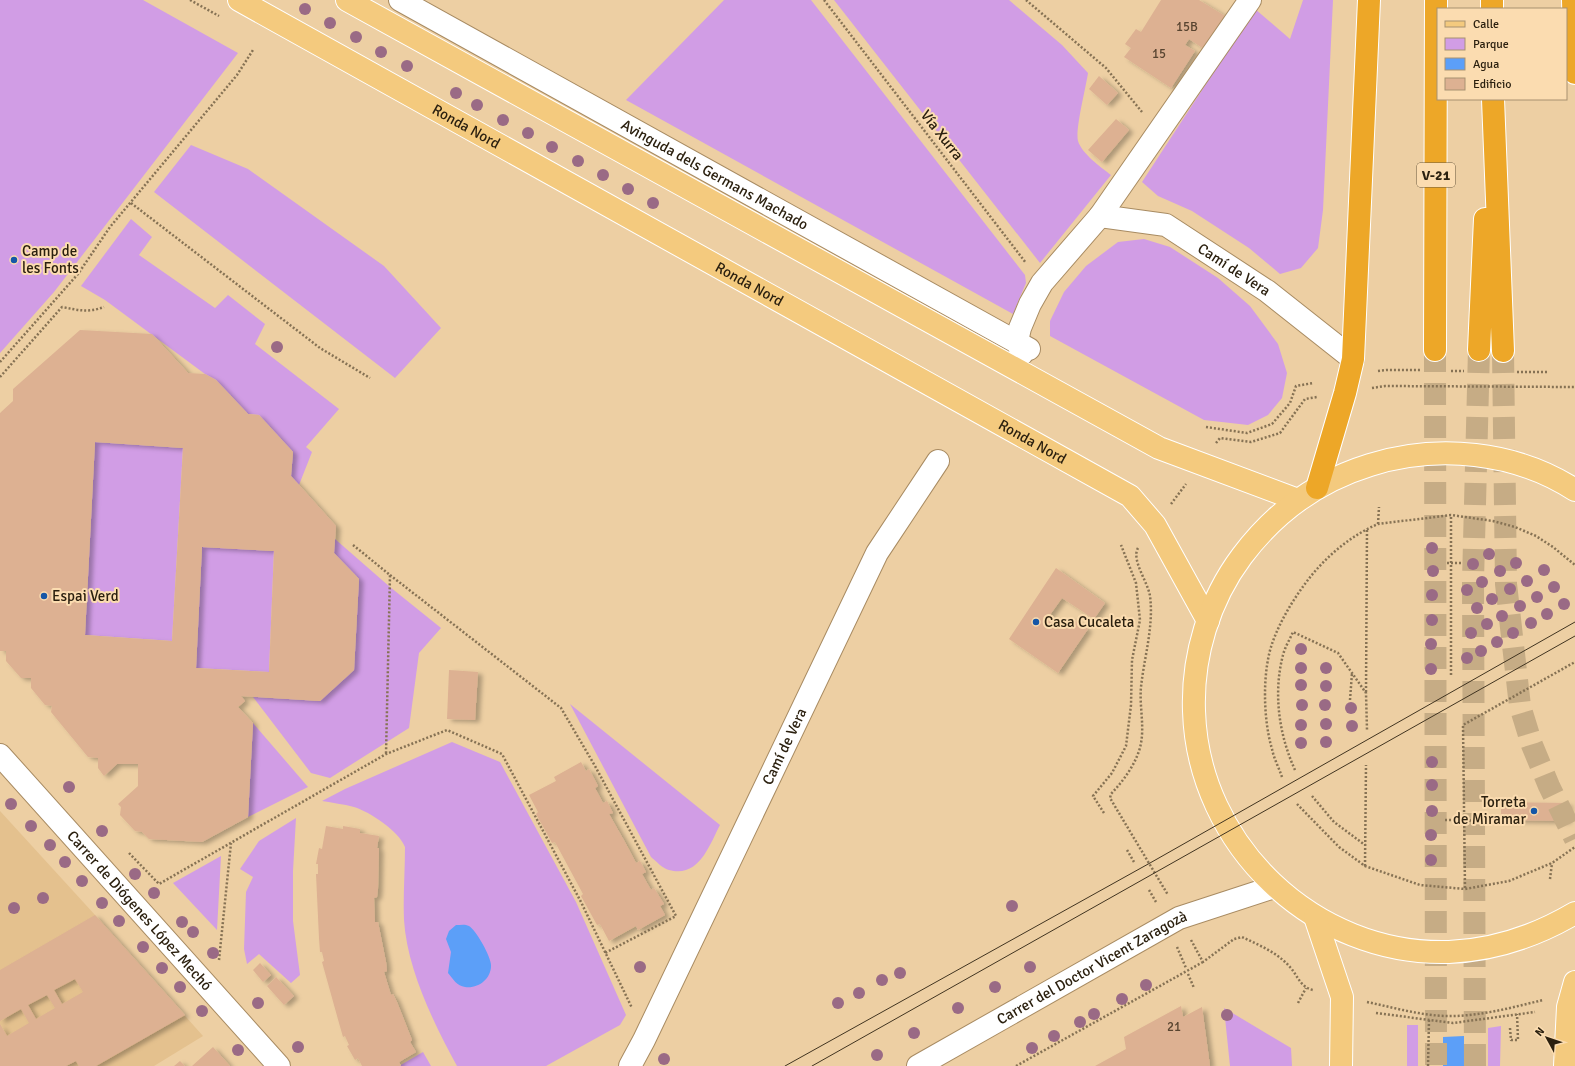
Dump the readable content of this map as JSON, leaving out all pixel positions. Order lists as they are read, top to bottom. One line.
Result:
{"streets":{"highway":["V-21"],"main road":["Ronda Nord"],"street":["Avinguda dels Germans Machado","Camí de Vera","Carrer de Diógenes López Mechó","Carrer del Doctor Vicent Zaragozà"],"path":["Vía Xurra"]},"places":["Camp de les Fonts","Espai Verd","Casa Cucaleta","Torreta de Miramar"],"house_numbers":["15B","15","21"],"legend":["Calle","Parque","Agua","Edificio"],"north":"top left"}
